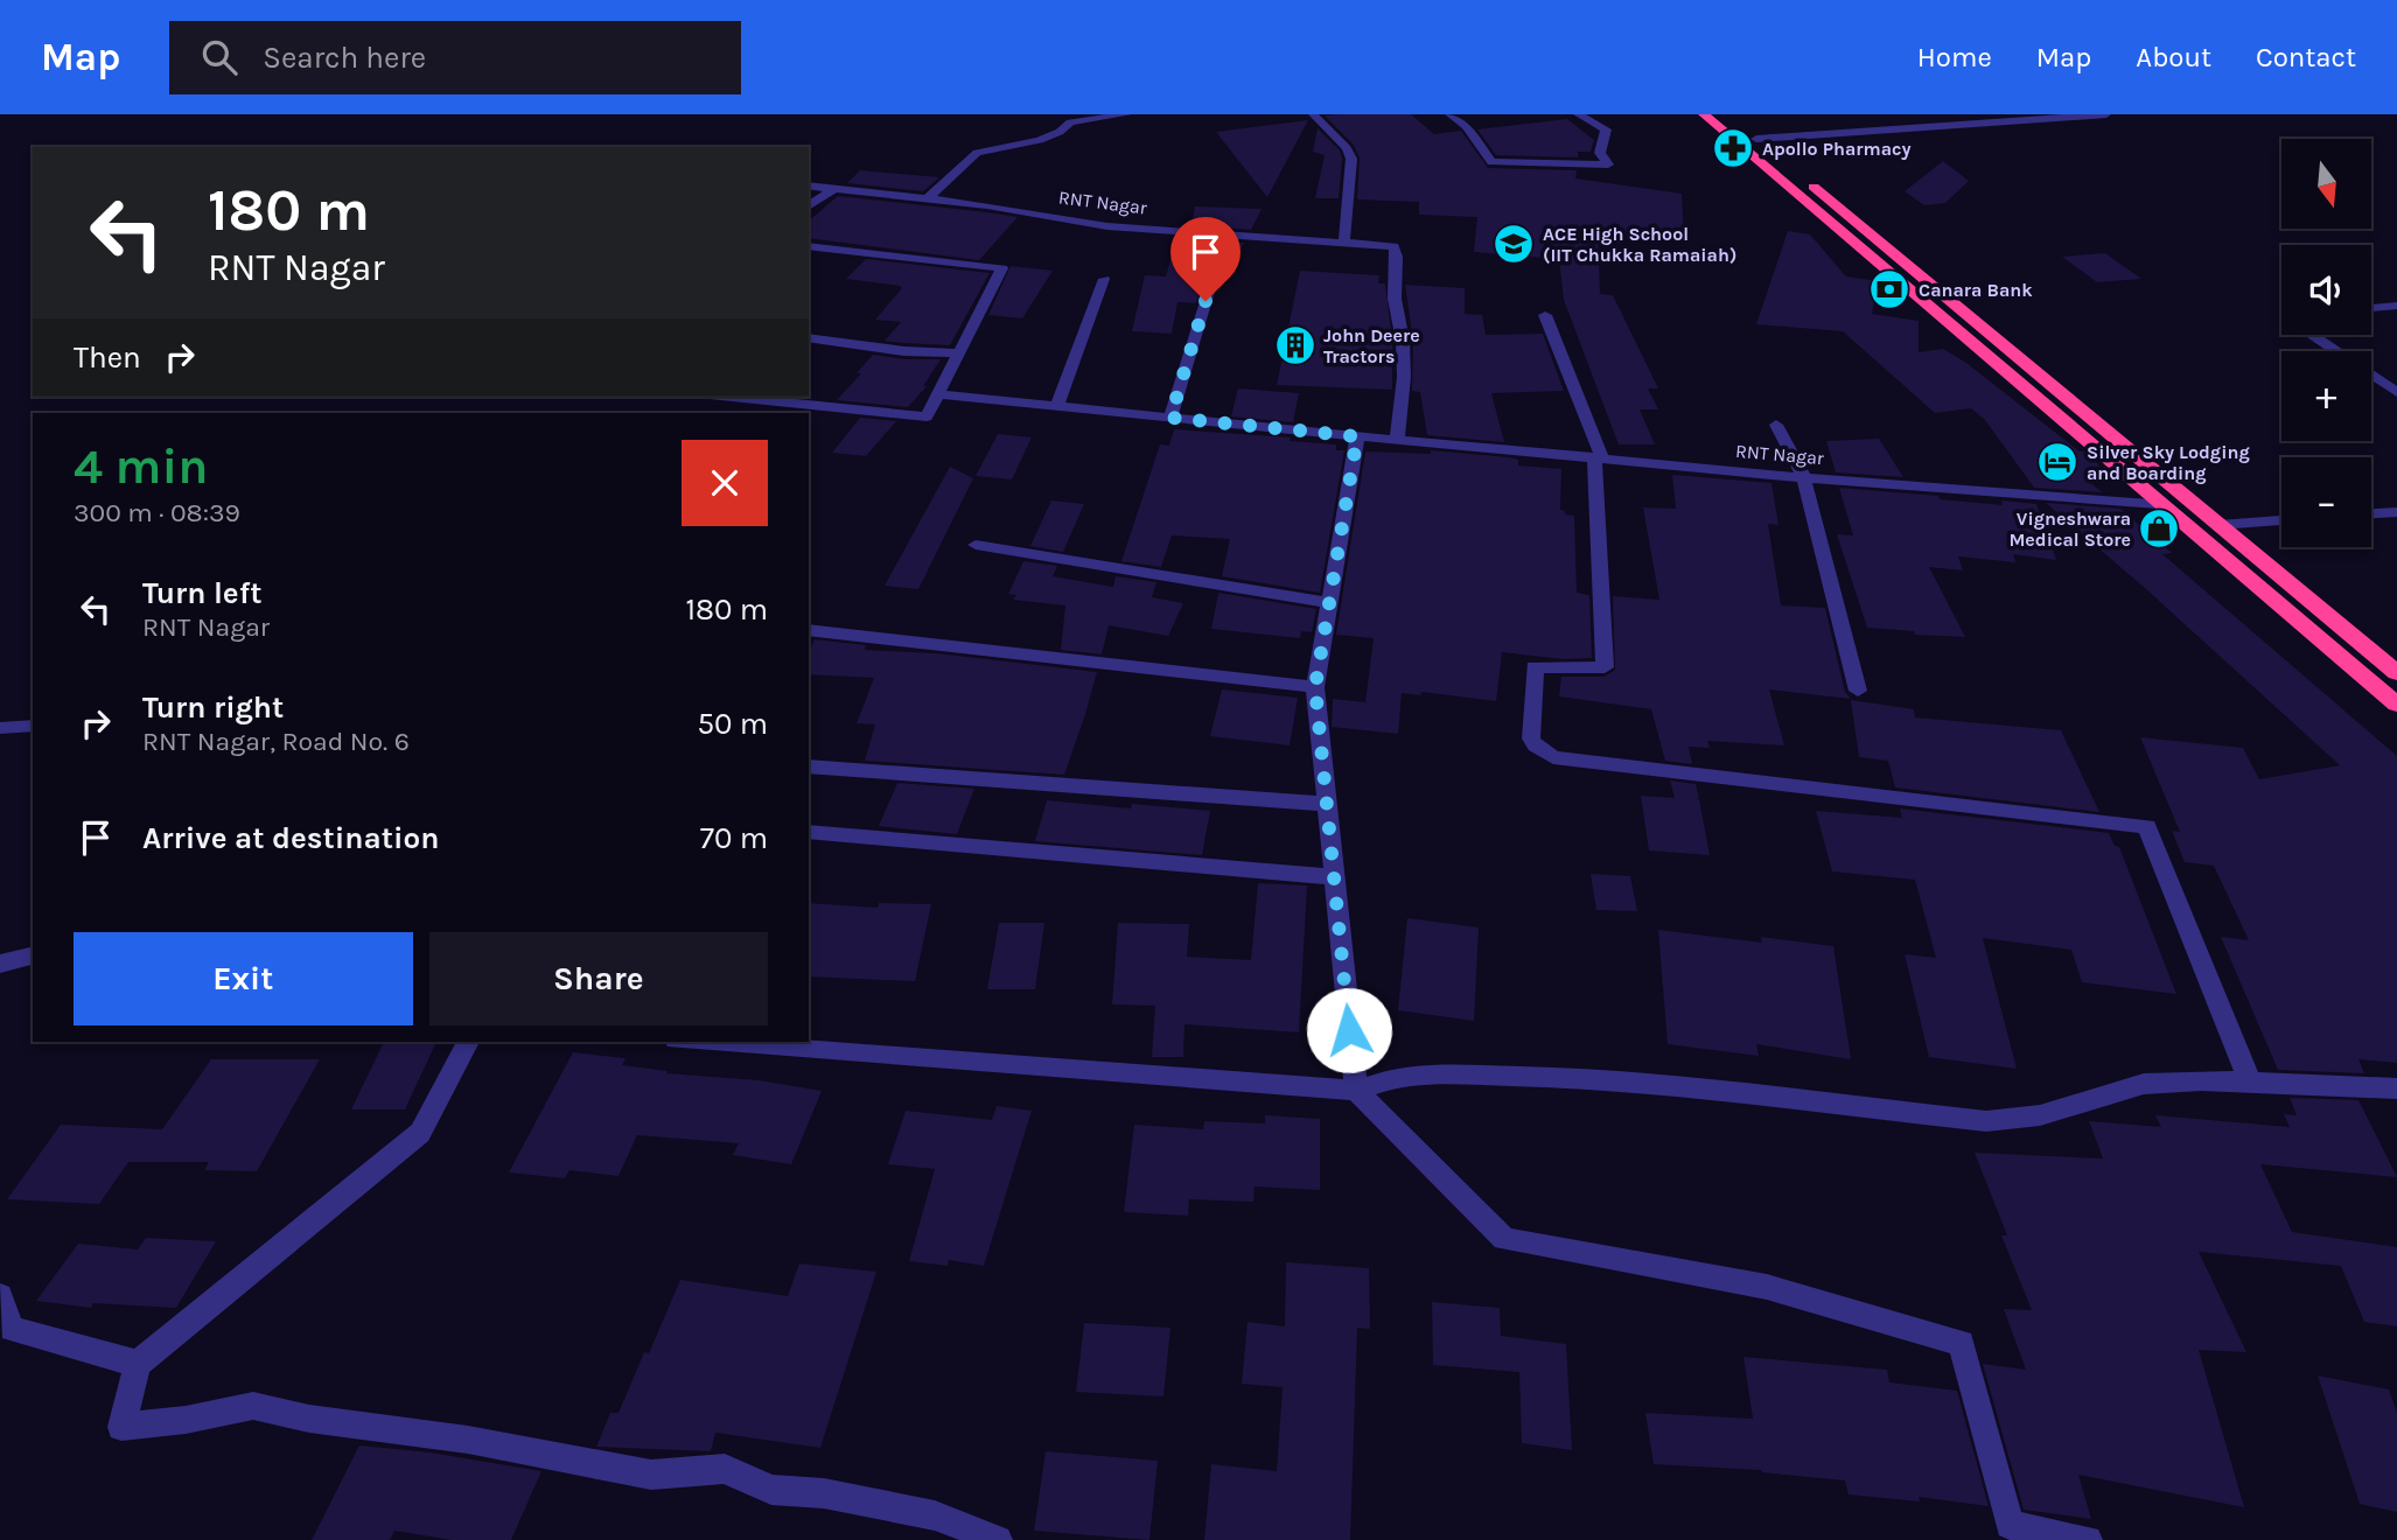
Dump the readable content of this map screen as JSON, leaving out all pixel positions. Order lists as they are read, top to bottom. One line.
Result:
{"streets":{"street":["RNT Nagar"]},"places":{"pharmacy":["Apollo Pharmacy"],"school or university":["ACE High School (IIT Chukka Ramaiah)"],"bank":["Canara Bank"],"building":["John Deere Tractors"],"hotel":["Silver Sky Lodging and Boarding"],"shop":["Vigneshwara Medical Store"]},"north":"bottom","page":{"header":"Map","search":"Search here","nav":["Home","Map","About","Contact"],"map_buttons":["+","−"],"turn":["180 m","RNT Nagar"],"then":"Then","heading":["4 min","300 m · 08:39"],"list":[{"name":"Turn left","note":"RNT Nagar","value":"180 m"},{"name":"Turn right","note":"RNT Nagar, Road No. 6","value":"50 m"},{"name":"Arrive at destination","value":"70 m"}],"buttons":["Exit","Share"]}}
